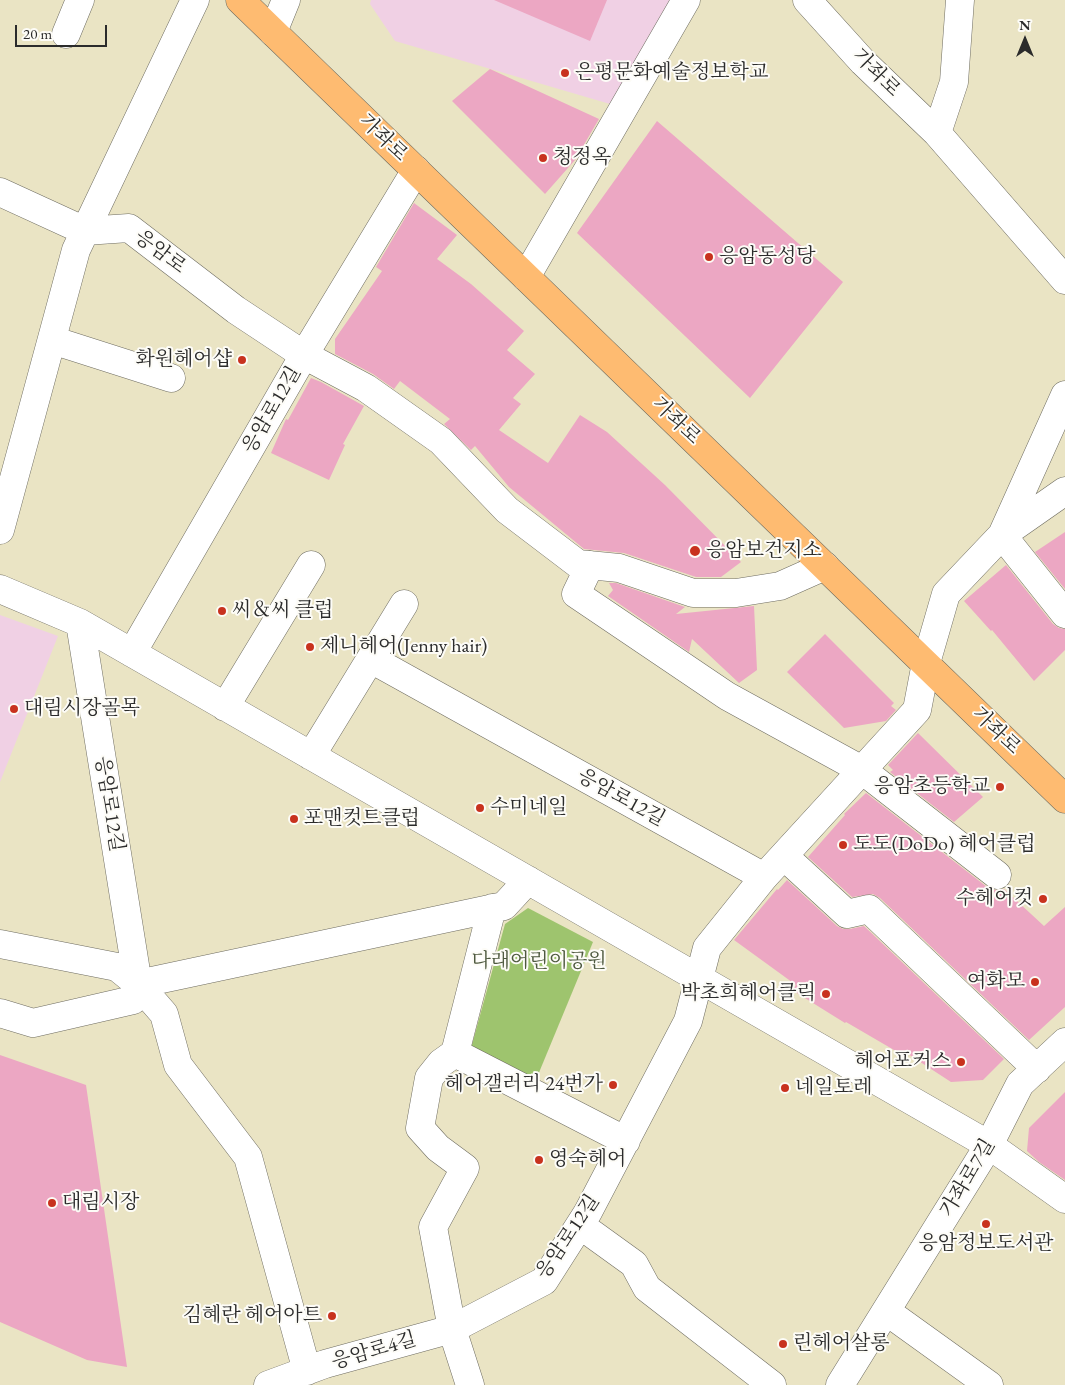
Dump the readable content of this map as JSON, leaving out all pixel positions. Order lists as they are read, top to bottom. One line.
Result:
{"streets":{"main road":["가좌로"],"street":["응암로","응암로12길","가좌로7길","응암로4길"]},"crossings":[["가좌로","응암로12길"],["응암로","응암로12길"],["응암로12길","응암로4길"]],"parks":["다래어린이공원"],"places":["은평문화예술정보학교","청정옥","응암동성당","화원헤어샵","응암보건지소","씨＆씨 클럽","제니헤어(Jenny hair)","대림시장골목","응암초등학교","수미네일","포맨컷트클럽","도도(DoDo) 헤어클럽","수헤어컷","여화모","박초희헤어클릭","헤어포커스","헤어갤러리 24번가","네일토레","영숙헤어","대림시장","응암정보도서관","김혜란 헤어아트","린헤어살롱"],"scale_bar":"20 m","north":"top"}
